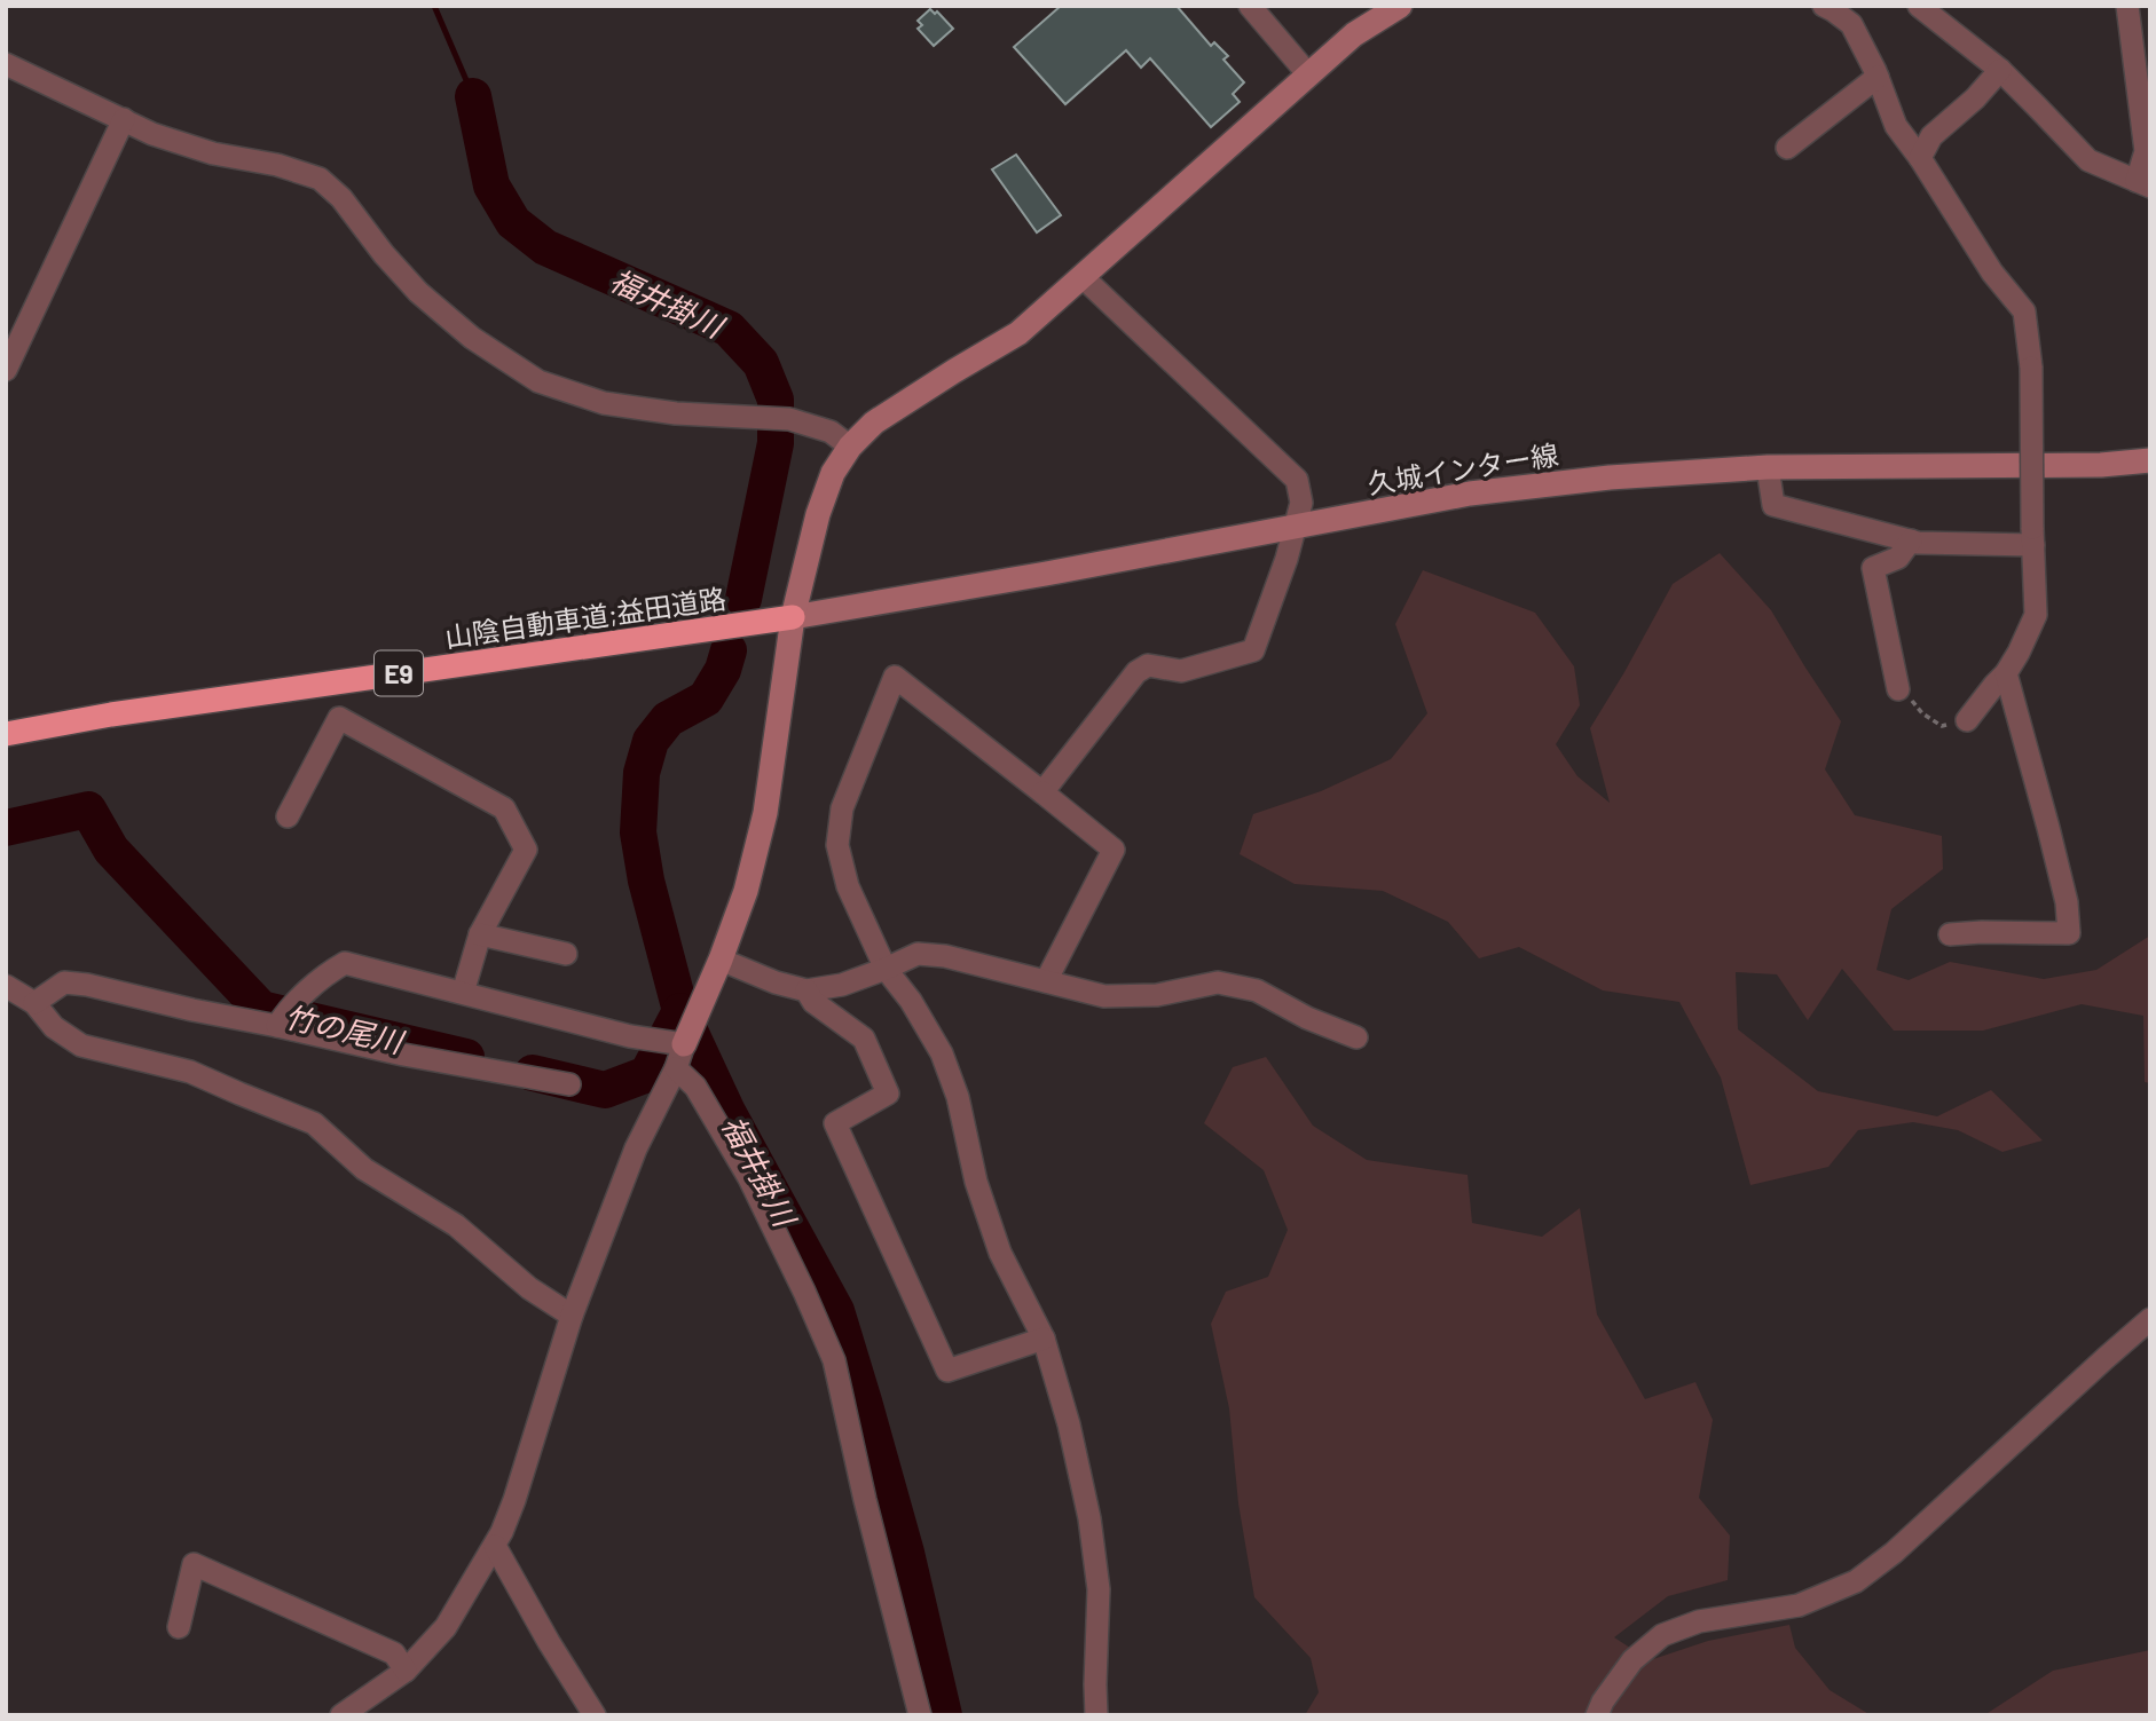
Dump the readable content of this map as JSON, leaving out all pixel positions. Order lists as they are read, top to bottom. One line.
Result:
{"streets":{"highway":["山陰自動車道;益田道路","E9"],"main road":["久城インター線"]},"crossings":[["久城インター線","山陰自動車道;益田道路"]],"water":["福井掛川","竹の尾川"]}
